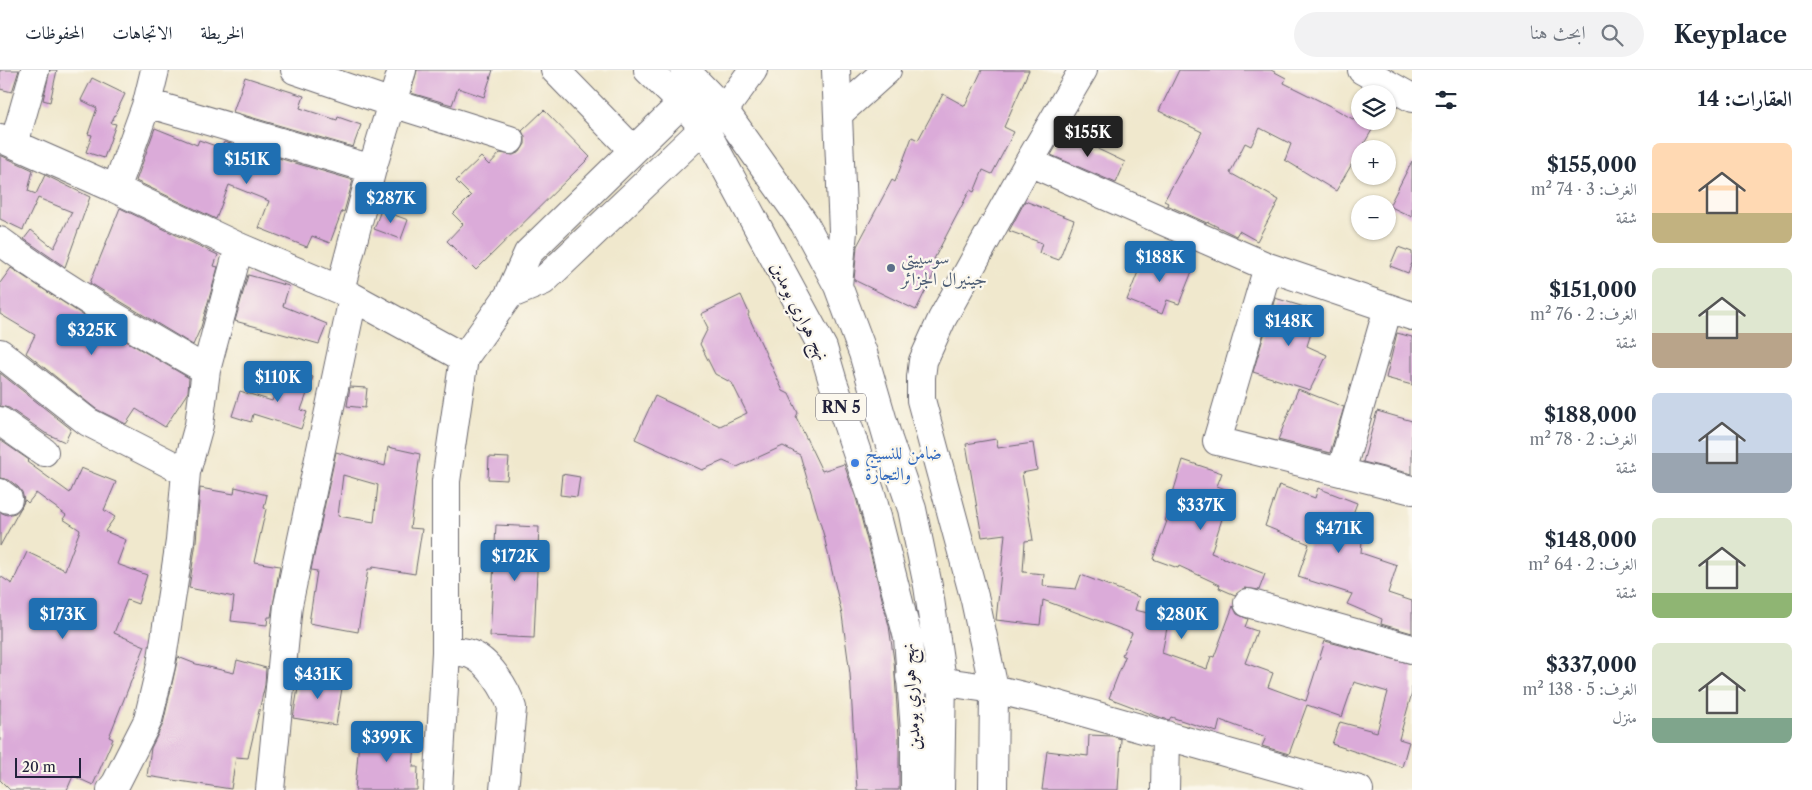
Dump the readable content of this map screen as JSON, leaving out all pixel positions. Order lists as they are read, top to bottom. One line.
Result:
{"streets":{"street":["نهج هواري بومدين","RN 5"]},"places":["سوسييتي جينيرال الجزائر","ضامن للنسيج والتجارة"],"scale_bar":"20 m","page":{"header":"Keyplace","search":"ابحث هنا","nav":["الخريطة","الاتجاهات","المحفوظات"],"heading":"العقارات: 14","map_buttons":["+","−"],"price":["$155K","$151K","$287K","$188K","$148K","$325K","$110K","$337K","$471K","$172K","$173K","$280K","$431K","$399K"],"list":[{"name":"$155,000","note":"الغرف: 3 · 74 m² · شقة"},{"name":"$151,000","note":"الغرف: 2 · 76 m² · شقة"},{"name":"$188,000","note":"الغرف: 2 · 78 m² · شقة"},{"name":"$148,000","note":"الغرف: 2 · 64 m² · شقة"},{"name":"$337,000","note":"الغرف: 5 · 138 m² · منزل"}],"scale":"20 m"}}
